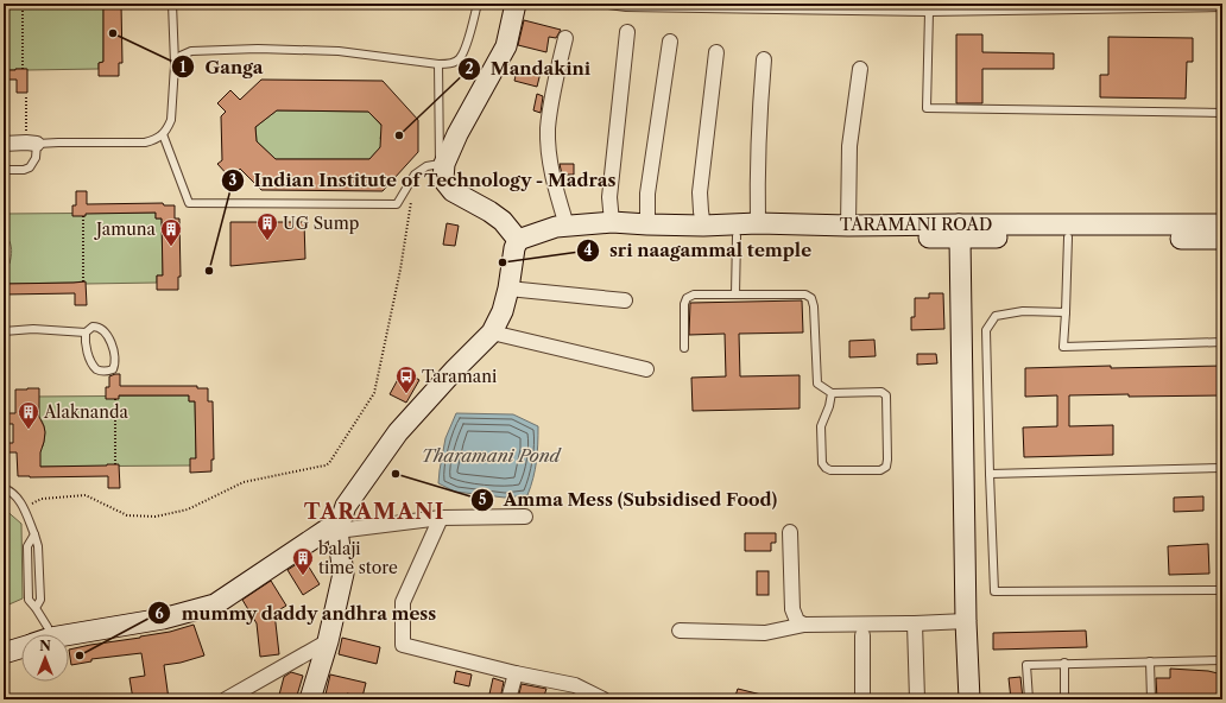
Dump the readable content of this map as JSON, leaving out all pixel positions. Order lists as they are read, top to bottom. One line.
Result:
{"streets":{"street":["TARAMANI ROAD"]},"districts":["TARAMANI"],"water":["Tharamani Pond"],"places":{"other":["Ganga","Mandakini","sri naagammal temple","Indian Institute of Technology - Madras","Amma Mess (Subsidised Food)","mummy daddy andhra mess"],"building":["UG Sump","Jamuna","Alaknanda","balaji time store"],"bus stop":["Taramani"]},"north":"top"}
